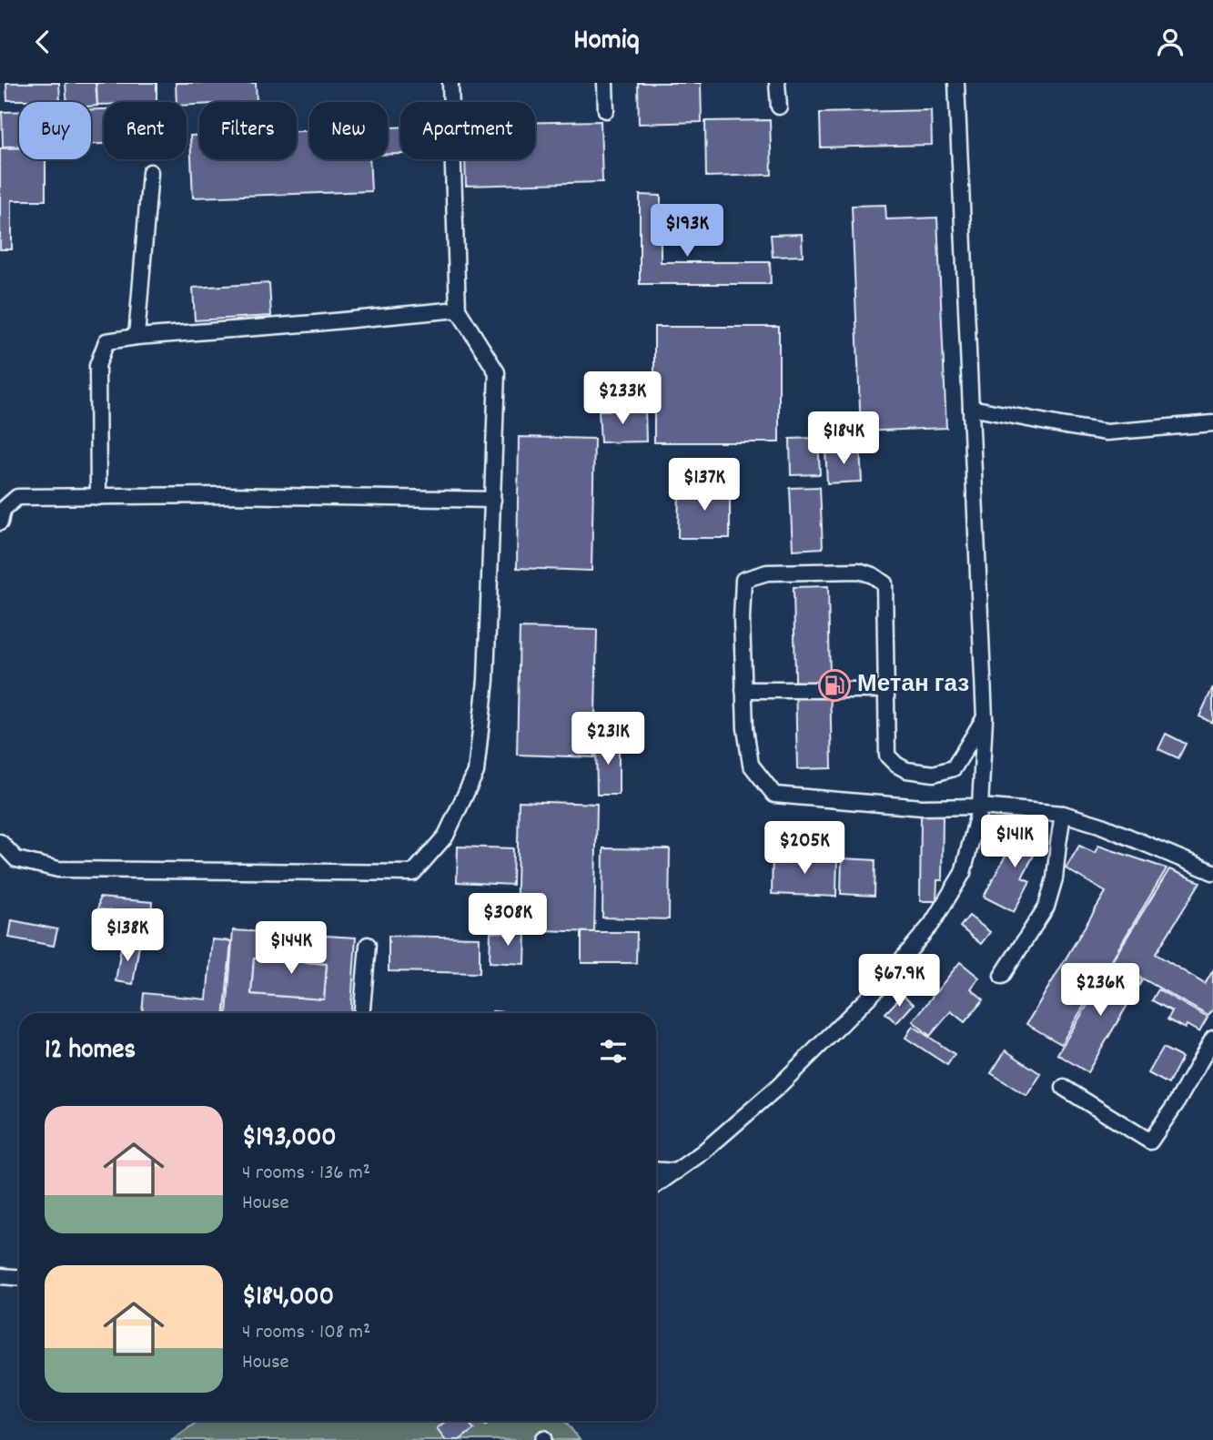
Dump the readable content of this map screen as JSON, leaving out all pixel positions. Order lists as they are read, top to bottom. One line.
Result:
{"places":{"fuel station":["Метан газ"]},"page":{"header":"Homiq","chip":["Buy","Rent","Filters","New","Apartment"],"price":["$193K","$233K","$184K","$137K","$231K","$141K","$205K","$308K","$138K","$144K","$67.9K","$236K"],"heading":"12 homes","list":[{"name":"$193,000","note":"4 rooms · 136 m² · House"},{"name":"$184,000","note":"4 rooms · 108 m² · House"}]}}
